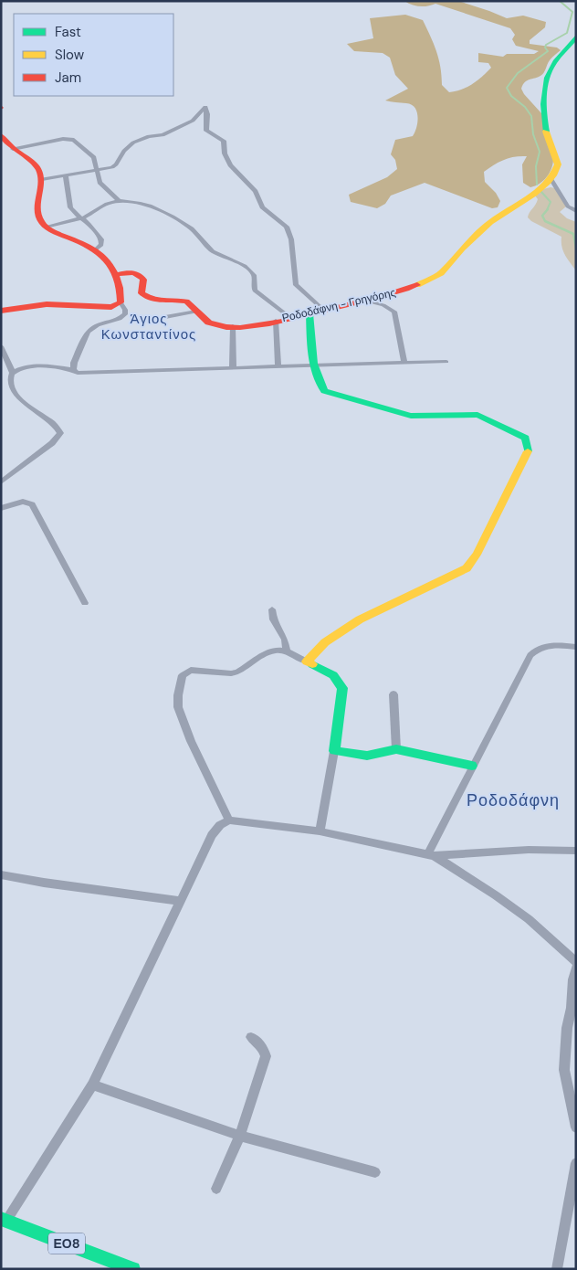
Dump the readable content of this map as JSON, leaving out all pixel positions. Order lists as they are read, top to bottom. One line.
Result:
{"streets":{"main road":["Ροδοδάφνη - Γρηγόρης","ΕΟ8"]},"districts":["Άγιος Κωνσταντίνος","Ροδοδάφνη"],"legend":["Fast","Slow","Jam"]}
